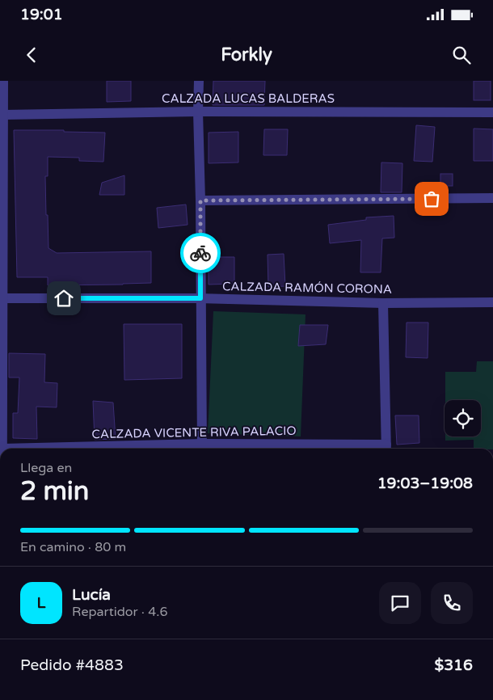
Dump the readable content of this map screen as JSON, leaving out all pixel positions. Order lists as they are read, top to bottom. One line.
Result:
{"streets":{"street":["CALZADA LUCAS BALDERAS","CALZADA RAMÓN CORONA","CALZADA VICENTE RIVA PALACIO"]},"page":{"status":"19:01","header":"Forkly","heading":["2 min","Llega en","19:03–19:08"],"panel":["Lucía","Repartidor · 4.6","Pedido #4883","$316"],"bar":"En camino · 80 m","round":"L"}}
